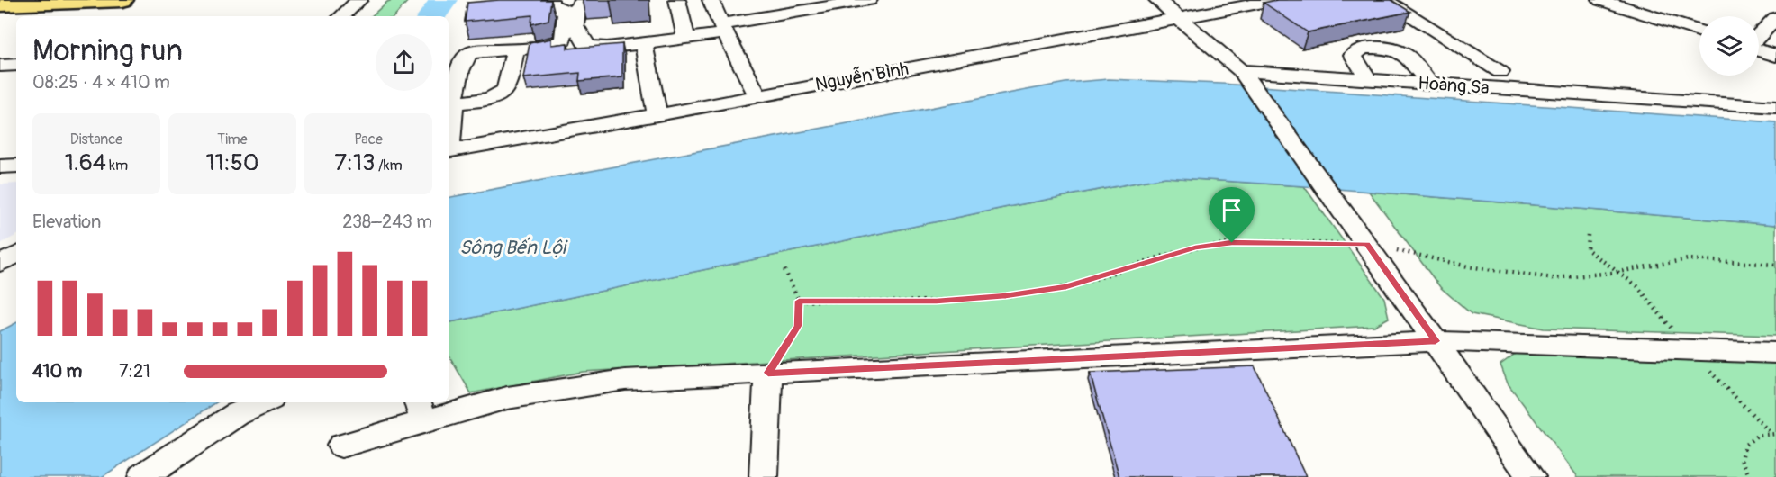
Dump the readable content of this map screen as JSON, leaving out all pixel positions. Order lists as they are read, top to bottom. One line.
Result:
{"streets":{"street":["Nguyễn Bình","Hoàng Sa"]},"water":["Sông Bến Lội"],"page":{"heading":["Morning run","08:25 · 4 × 410 m"],"stats":[["Distance","1.64 km"],["Time","11:50"],["Pace","7:13 /km"]],"chart":["Elevation","238–243 m"],"list":[{"name":"410 m","note":"7:21"}]}}
